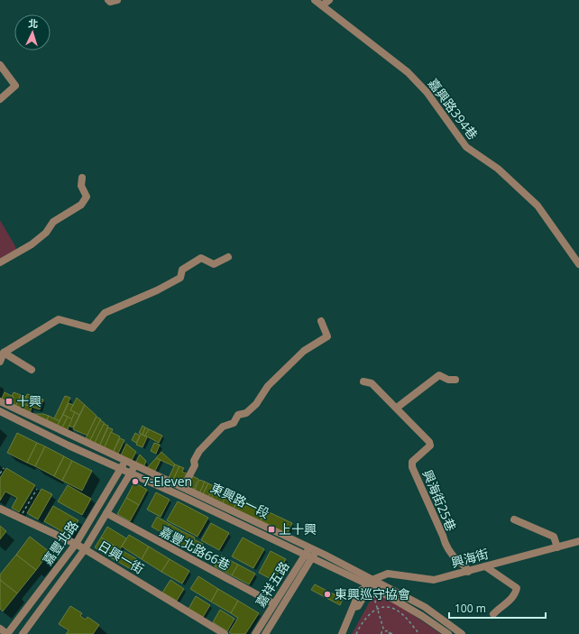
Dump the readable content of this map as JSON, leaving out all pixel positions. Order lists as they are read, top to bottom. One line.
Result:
{"streets":{"street":["嘉興路394巷","東興路一段","興海街25巷","嘉豐北路","嘉豐北路66巷","日興一街","興海街","嘉祥五路"]},"crossings":[["東興路一段","嘉豐北路"],["東興路一段","興海街"],["東興路一段","嘉祥五路"],["興海街25巷","興海街"],["嘉豐北路","嘉豐北路66巷"],["嘉豐北路","日興一街"],["嘉豐北路66巷","嘉祥五路"]],"places":{"transit":["十興","上十興"],"other":["7-Eleven","東興巡守協會"]},"scale_bar":"100 m","north":"top"}
